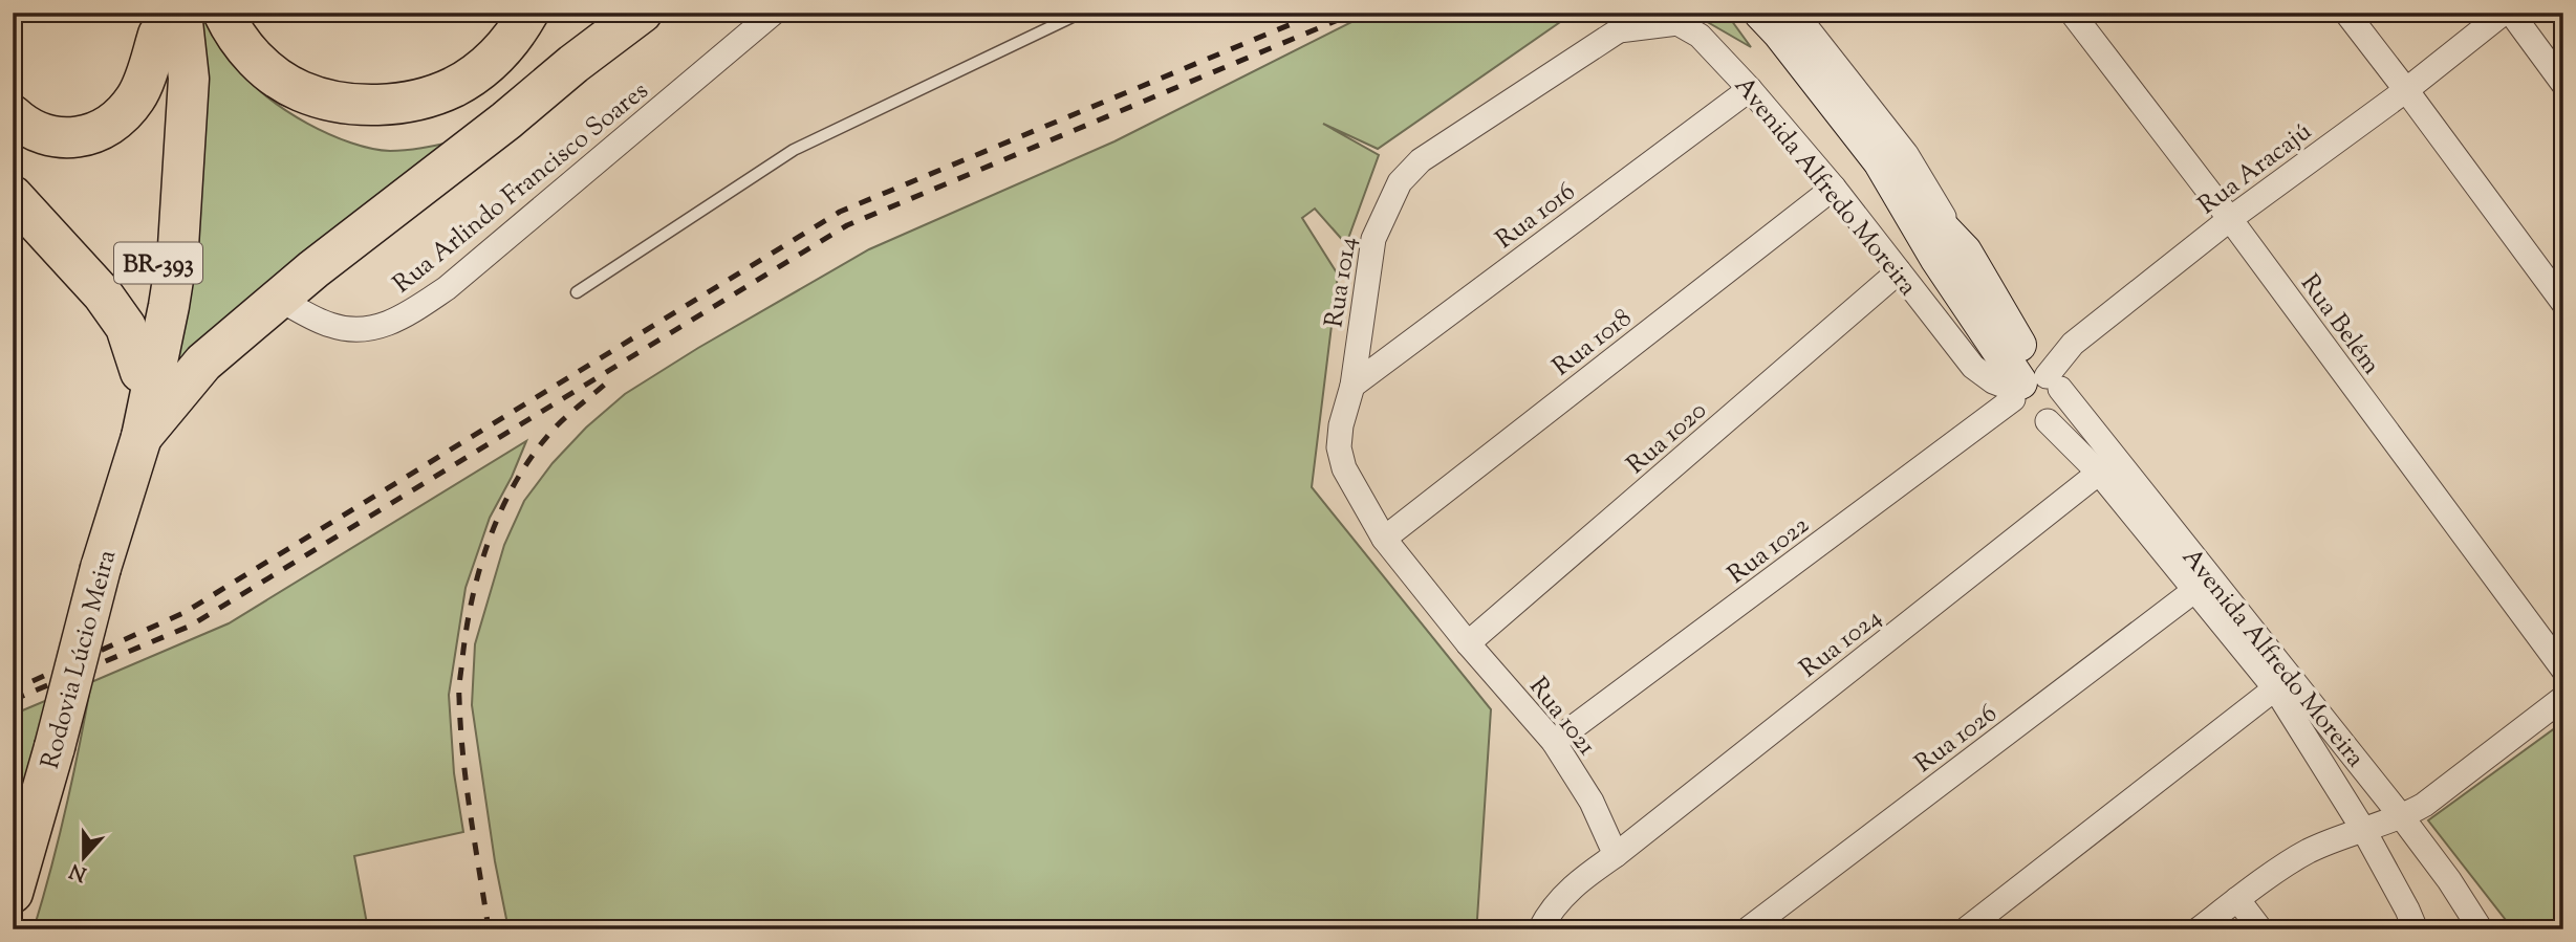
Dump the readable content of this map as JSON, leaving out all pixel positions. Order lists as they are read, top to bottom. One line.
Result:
{"streets":{"highway":["BR-393","Rodovia Lúcio Meira"],"street":["Rua Aracajú","Avenida Alfredo Moreira","Rua Arlindo Francisco Soares","Rua 1016","Rua 1014","Rua Belém","Rua 1018","Rua 1020","Rua 1022","Rua 1024","Rua 1021","Rua 1026"]},"crossings":[["Rua Aracajú","Avenida Alfredo Moreira"],["Rua Aracajú","Rua Belém"],["Rua Aracajú","Rua 1022"],["Avenida Alfredo Moreira","Rua 1016"],["Avenida Alfredo Moreira","Rua 1014"],["Avenida Alfredo Moreira","Rua 1018"],["Avenida Alfredo Moreira","Rua 1020"],["Avenida Alfredo Moreira","Rua 1022"],["Avenida Alfredo Moreira","Rua 1024"],["Avenida Alfredo Moreira","Rua 1026"],["Rua 1016","Rua 1014"],["Rua 1014","Rua 1018"],["Rua 1014","Rua 1021"],["Rua 1018","Rua 1021"],["Rua 1020","Rua 1021"],["Rua 1022","Rua 1021"],["Rua 1024","Rua 1021"]],"north":"bottom"}
